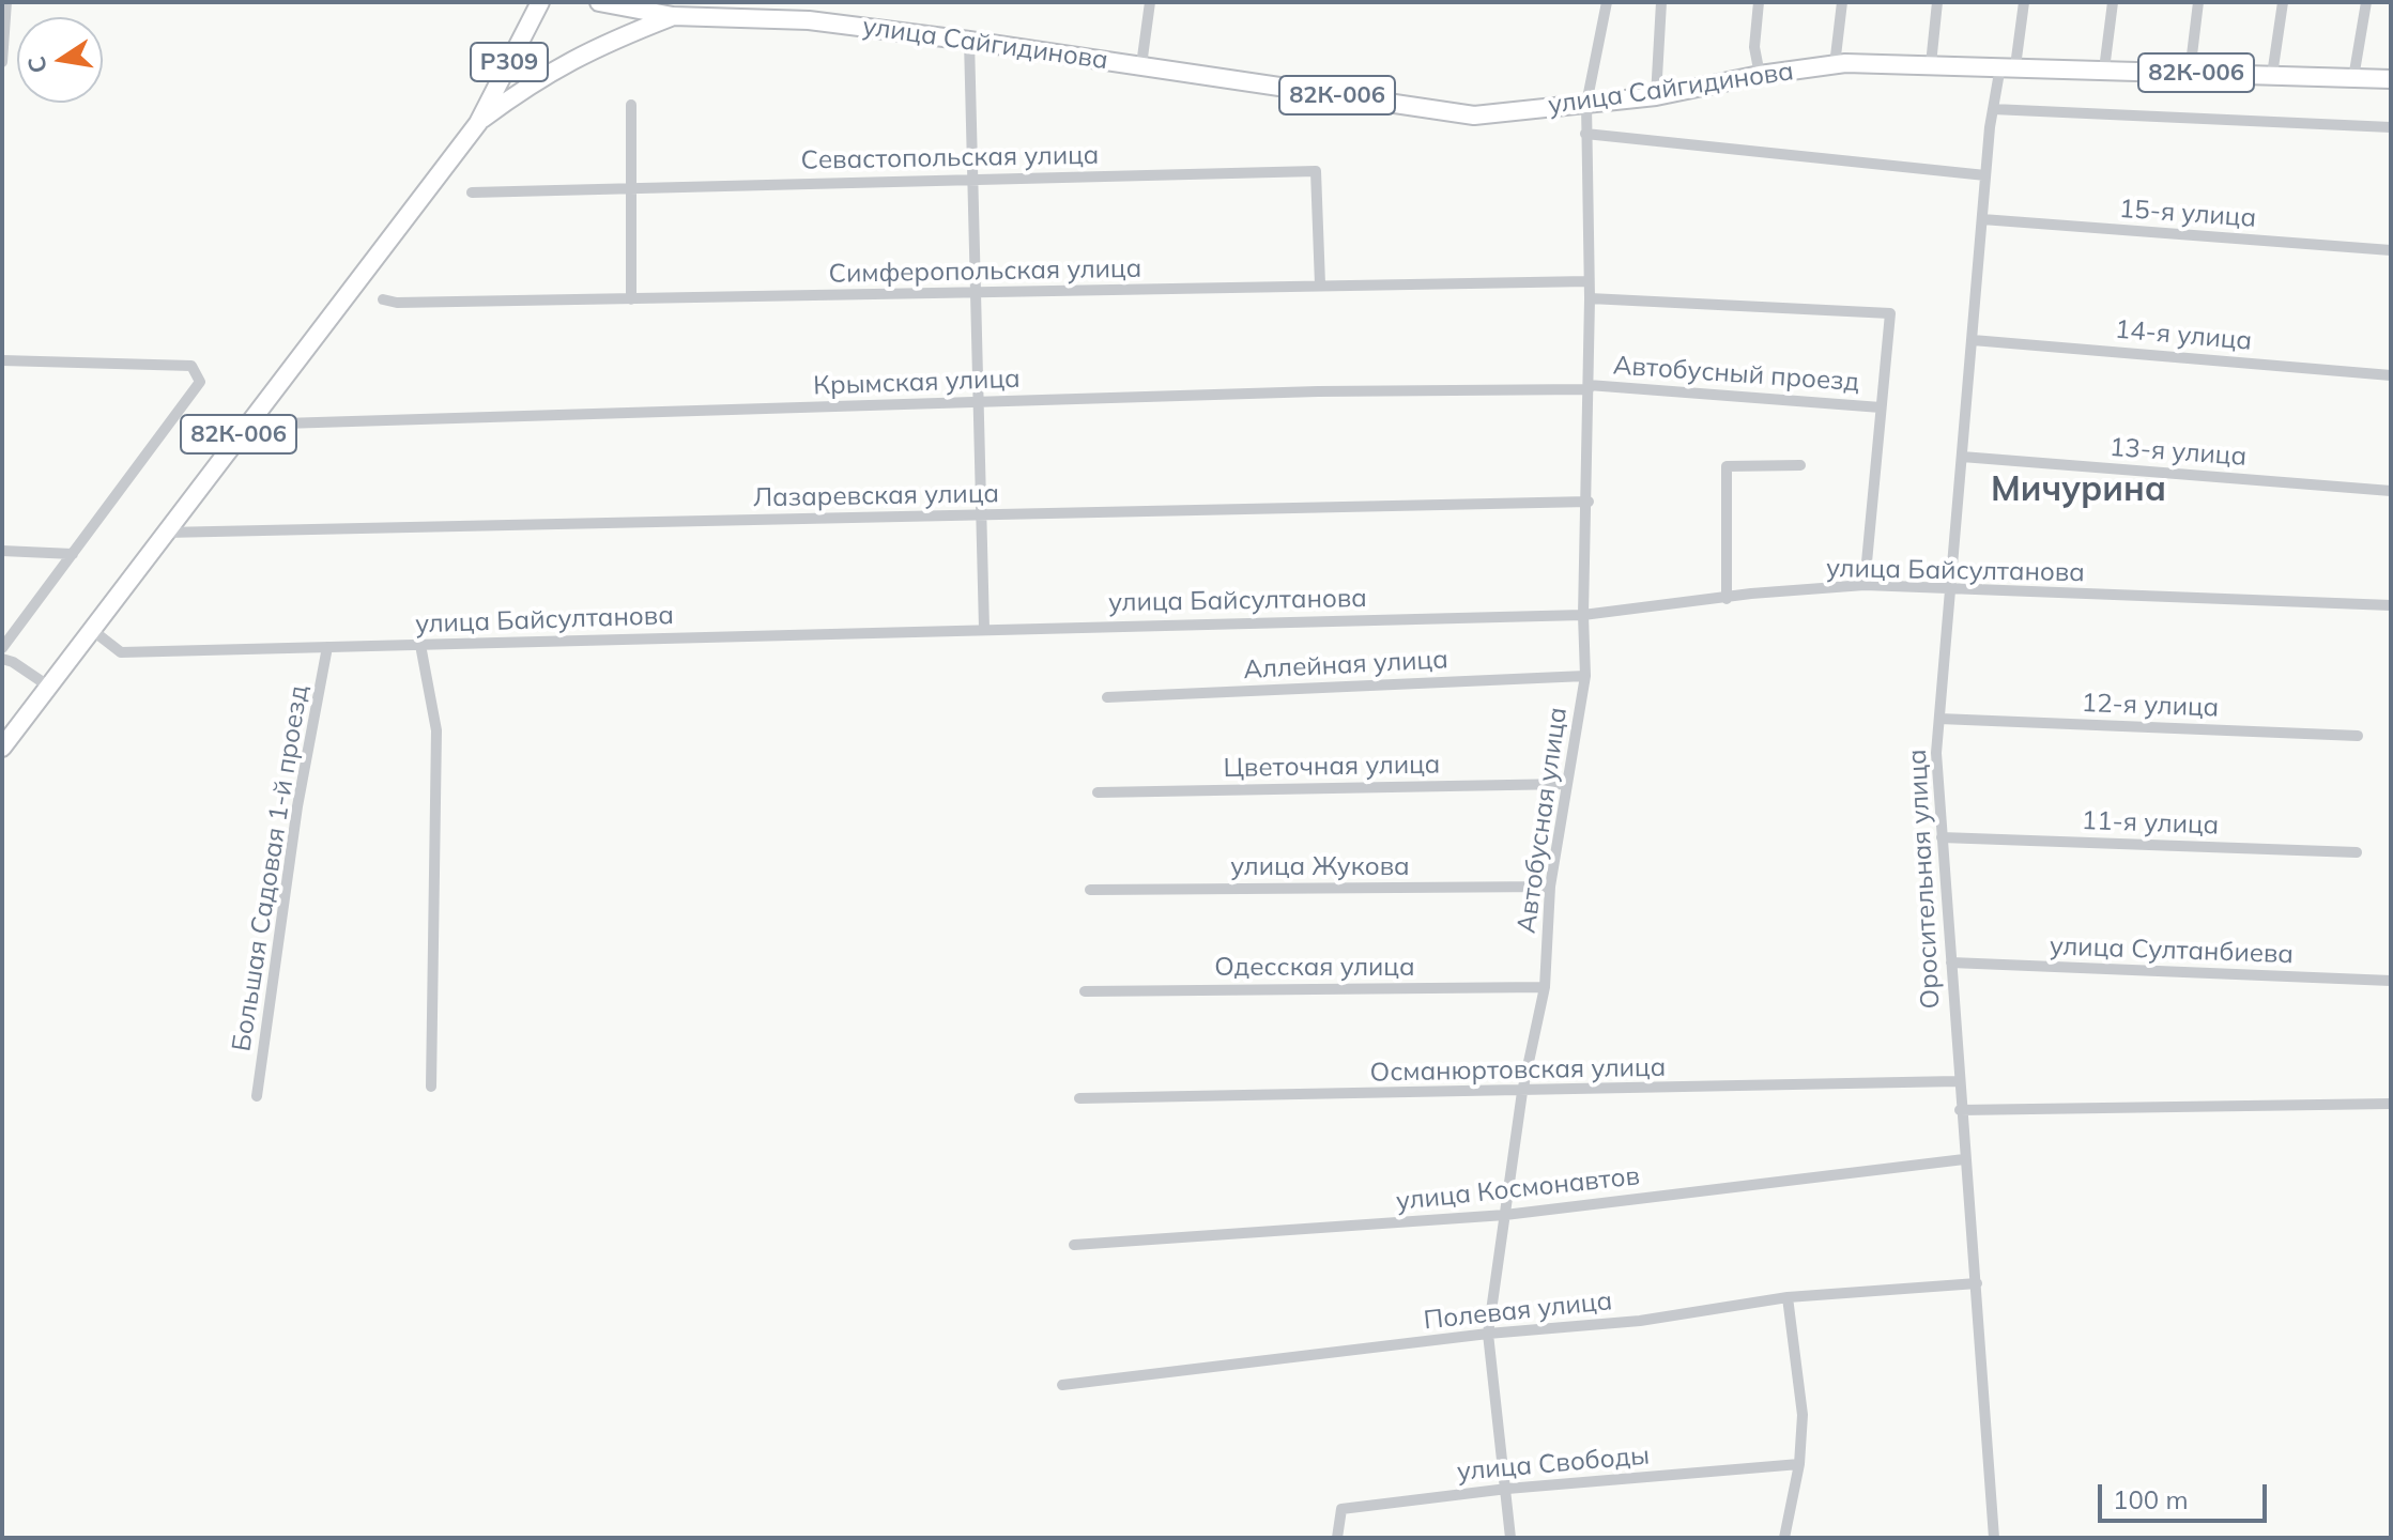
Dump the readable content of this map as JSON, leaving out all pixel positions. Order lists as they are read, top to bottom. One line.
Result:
{"streets":{"main road":["улица Сайгидинова","Р309","82К-006"],"street":["Севастопольская улица","15-я улица","Симферопольская улица","14-я улица","Автобусный проезд","Крымская улица","13-я улица","Лазаревская улица","улица Байсултанова","Аллейная улица","12-я улица","Цветочная улица","Автобусная улица","11-я улица","улица Жукова","Большая Садовая 1-й проезд","Оросительная улица","улица Султанбиева","Одесская улица","Османюртовская улица","улица Космонавтов","Полевая улица","улица Свободы"]},"crossings":[["улица Сайгидинова","82К-006"],["улица Сайгидинова","Автобусная улица"],["улица Сайгидинова","Оросительная улица"],["Р309","82К-006"],["82К-006","Крымская улица"],["82К-006","Лазаревская улица"],["82К-006","улица Байсултанова"],["Севастопольская улица","Симферопольская улица"],["15-я улица","Оросительная улица"],["Симферопольская улица","Автобусная улица"],["14-я улица","Оросительная улица"],["Автобусный проезд","Крымская улица"],["Автобусный проезд","Автобусная улица"],["Крымская улица","Автобусная улица"],["13-я улица","Оросительная улица"],["Лазаревская улица","Автобусная улица"],["улица Байсултанова","Автобусная улица"],["улица Байсултанова","Большая Садовая 1-й проезд"],["улица Байсултанова","Оросительная улица"],["Аллейная улица","Автобусная улица"],["12-я улица","Оросительная улица"],["Цветочная улица","Автобусная улица"],["Автобусная улица","улица Жукова"],["Автобусная улица","Одесская улица"],["Автобусная улица","Османюртовская улица"],["Автобусная улица","улица Космонавтов"],["Автобусная улица","Полевая улица"],["Автобусная улица","улица Свободы"],["11-я улица","Оросительная улица"],["Оросительная улица","улица Султанбиева"],["Оросительная улица","Османюртовская улица"],["Оросительная улица","улица Космонавтов"],["Оросительная улица","Полевая улица"]],"districts":["Мичурина"],"scale_bar":"100 m","north":"left"}
